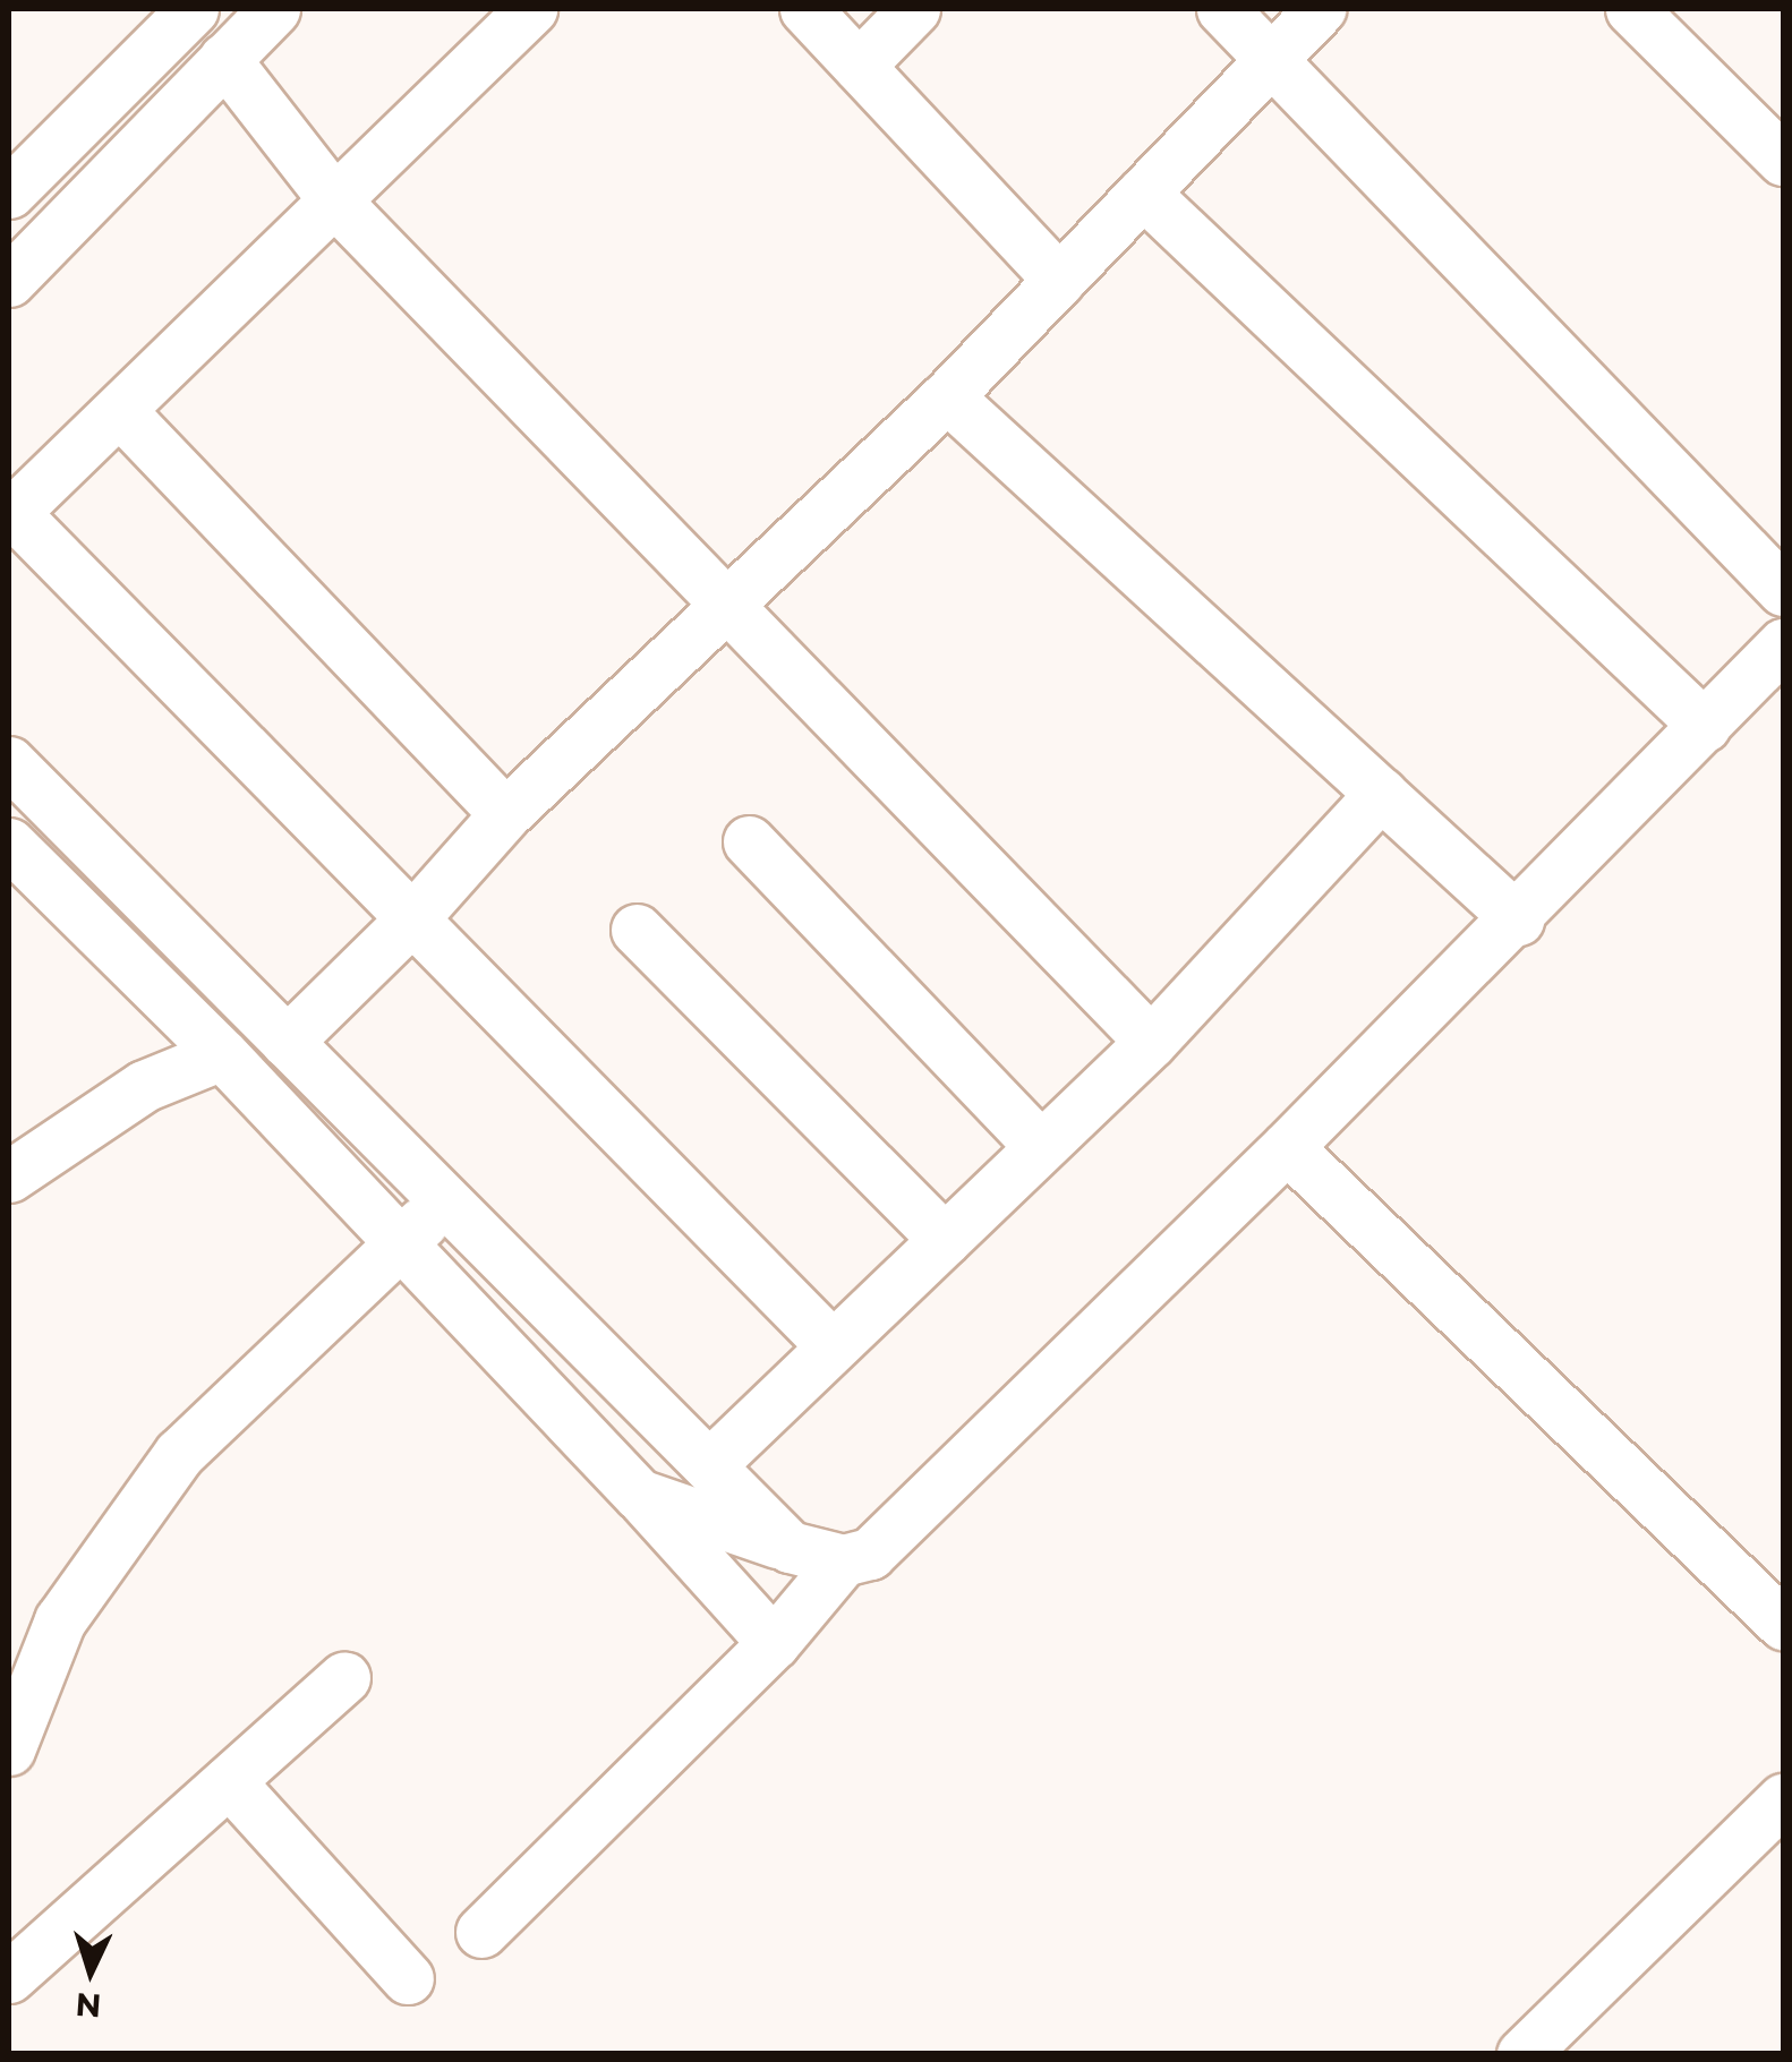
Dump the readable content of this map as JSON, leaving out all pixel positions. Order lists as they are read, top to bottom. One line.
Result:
{"north":"bottom"}
